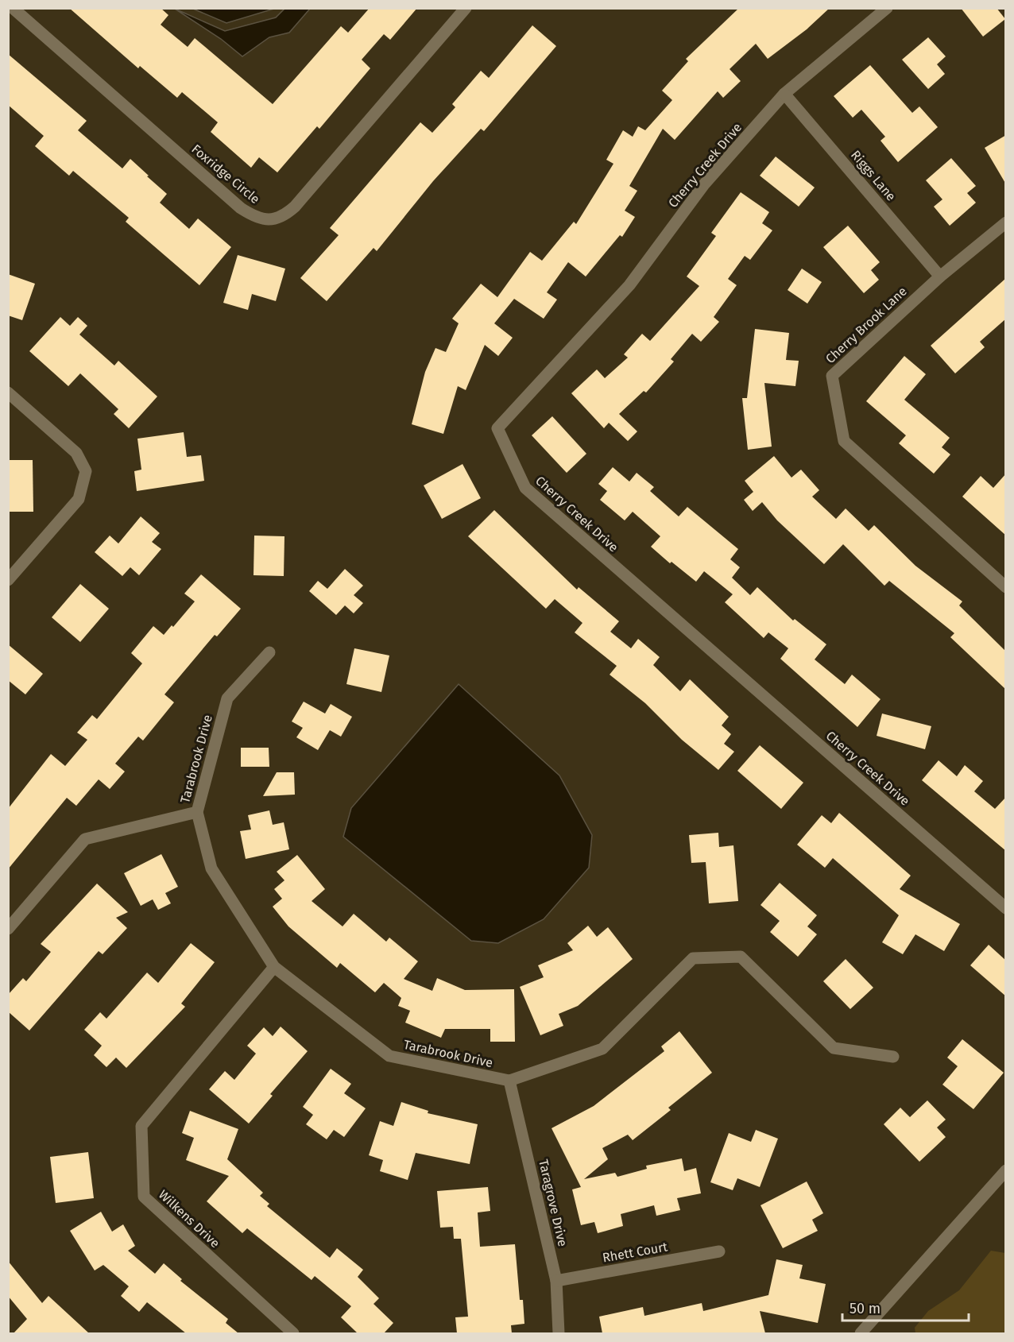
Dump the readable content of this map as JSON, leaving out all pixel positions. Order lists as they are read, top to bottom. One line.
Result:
{"streets":{"street":["Cherry Creek Drive","Foxridge Circle","Riggs Lane","Cherry Brook Lane","Tarabrook Drive","Taragrove Drive","Wilkens Drive","Rhett Court"]},"crossings":[["Cherry Creek Drive","Riggs Lane"],["Riggs Lane","Cherry Brook Lane"],["Tarabrook Drive","Taragrove Drive"],["Tarabrook Drive","Wilkens Drive"],["Taragrove Drive","Rhett Court"]],"scale_bar":"50 m"}
